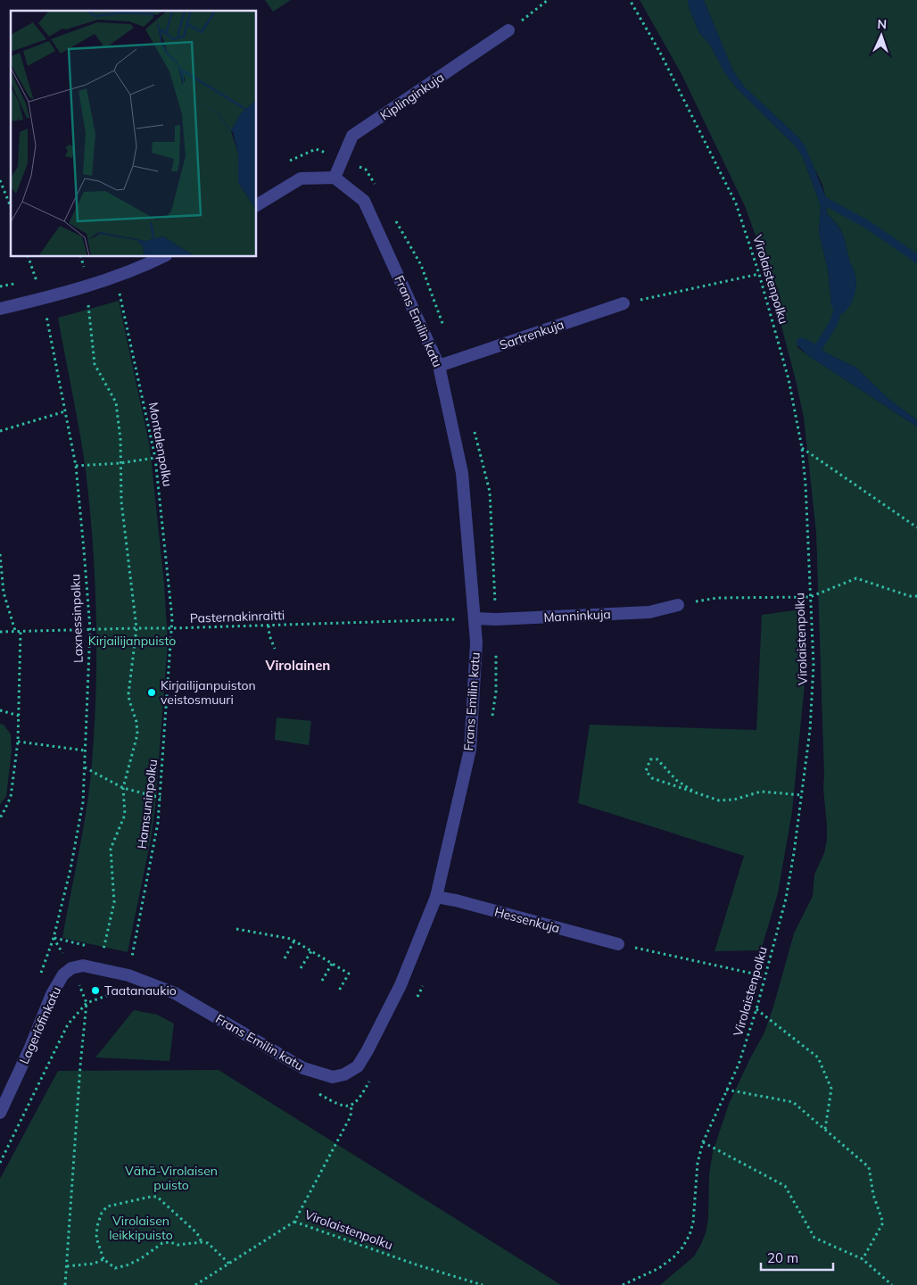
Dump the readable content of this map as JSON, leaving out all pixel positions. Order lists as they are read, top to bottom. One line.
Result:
{"streets":{"street":["Kiplinginkuja","Frans Emilin katu","Sartrenkuja","Manninkuja","Hessenkuja","Lagerlöfinkatu"],"path":["Virolaistenpolku","Montalenpolku","Pasternakinraitti","Laxnessinpolku","Hamsuninpolku"]},"crossings":[["Kiplinginkuja","Frans Emilin katu"],["Frans Emilin katu","Sartrenkuja"],["Frans Emilin katu","Manninkuja"],["Frans Emilin katu","Pasternakinraitti"],["Frans Emilin katu","Laxnessinpolku"],["Frans Emilin katu","Hamsuninpolku"],["Frans Emilin katu","Hessenkuja"],["Frans Emilin katu","Lagerlöfinkatu"],["Montalenpolku","Hamsuninpolku"],["Manninkuja","Pasternakinraitti"],["Pasternakinraitti","Laxnessinpolku"],["Pasternakinraitti","Hamsuninpolku"],["Laxnessinpolku","Lagerlöfinkatu"]],"districts":["Virolainen"],"parks":["Kirjailijanpuisto","Vähä-Virolaisen puisto","Virolaisen leikkipuisto"],"places":["Kirjailijanpuiston veistosmuuri","Taatanaukio"],"scale_bar":"20 m","north":"top"}
